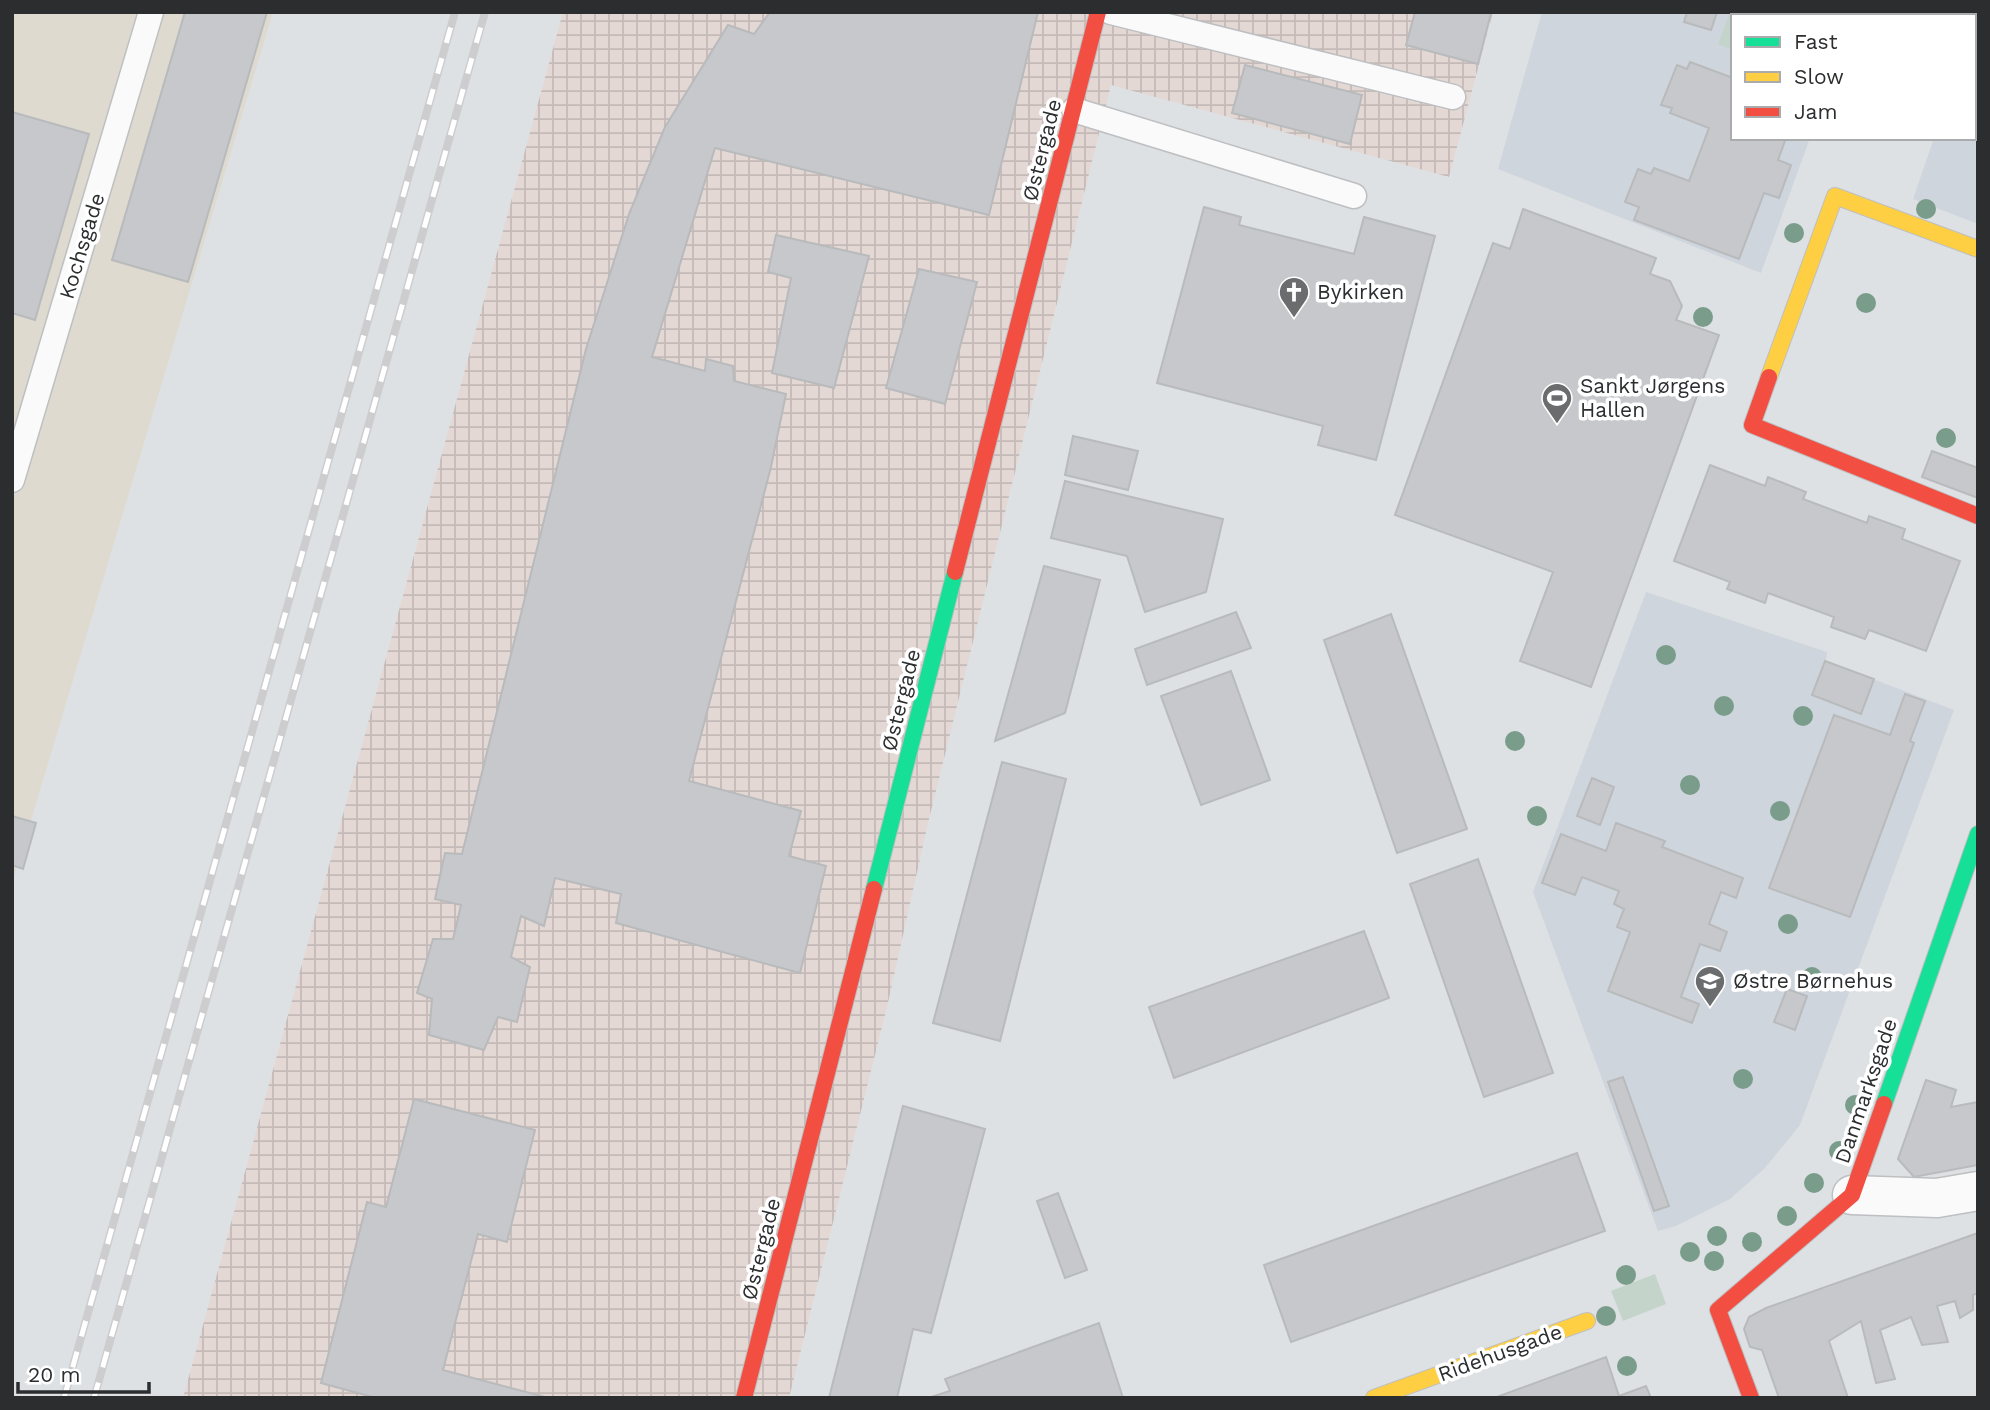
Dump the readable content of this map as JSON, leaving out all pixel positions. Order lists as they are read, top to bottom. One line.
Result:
{"streets":{"street":["Østergade","Danmarksgade","Ridehusgade"],"lane":["Kochsgade"]},"places":{"church":["Bykirken"],"sports":["Sankt Jørgens Hallen"],"school or university":["Østre Børnehus"]},"legend":["Fast","Slow","Jam"],"scale_bar":"20 m"}
